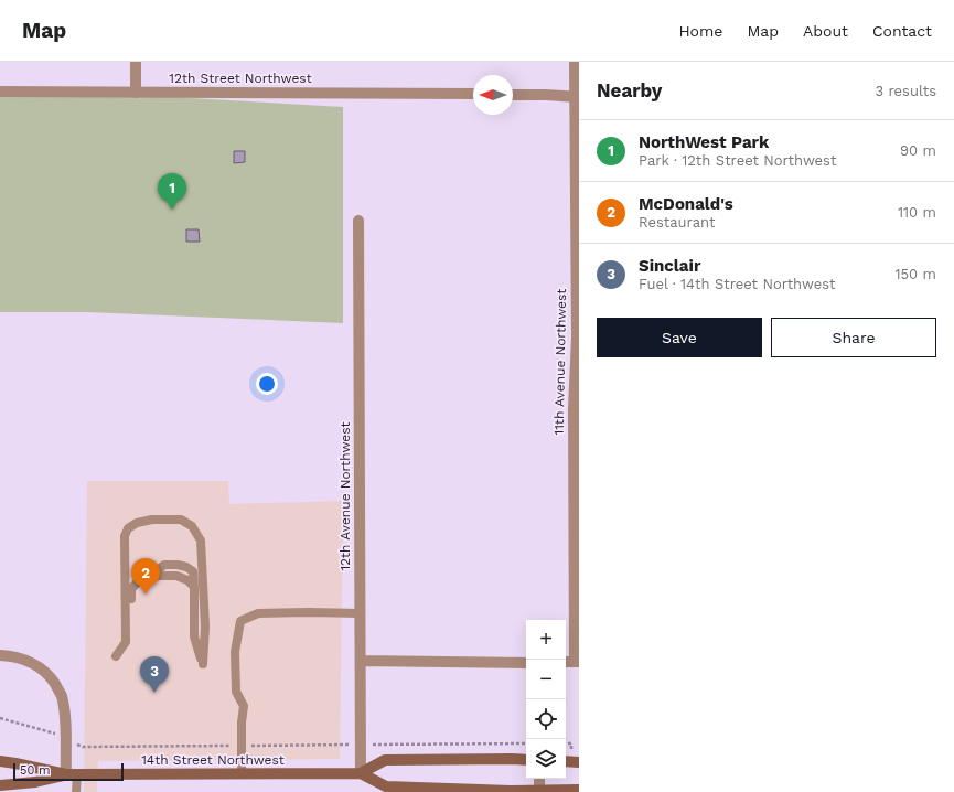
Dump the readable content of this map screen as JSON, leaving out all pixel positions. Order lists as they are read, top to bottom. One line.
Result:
{"streets":{"main road":["14th Street Northwest"],"street":["12th Street Northwest","11th Avenue Northwest","12th Avenue Northwest"]},"crossings":[["12th Avenue Northwest","14th Street Northwest"]],"scale_bar":"50 m","north":"left","page":{"header":"Map","nav":["Home","Map","About","Contact"],"heading":["Nearby","3 results"],"list":[{"mark":"1","name":"NorthWest Park","note":"Park · 12th Street Northwest","value":"90 m"},{"mark":"2","name":"McDonald's","note":"Restaurant","value":"110 m"},{"mark":"3","name":"Sinclair","note":"Fuel · 14th Street Northwest","value":"150 m"}],"pins":["1","2","3"],"buttons":["Save","Share"],"map_buttons":["+","−"],"scale":"50 m"}}
